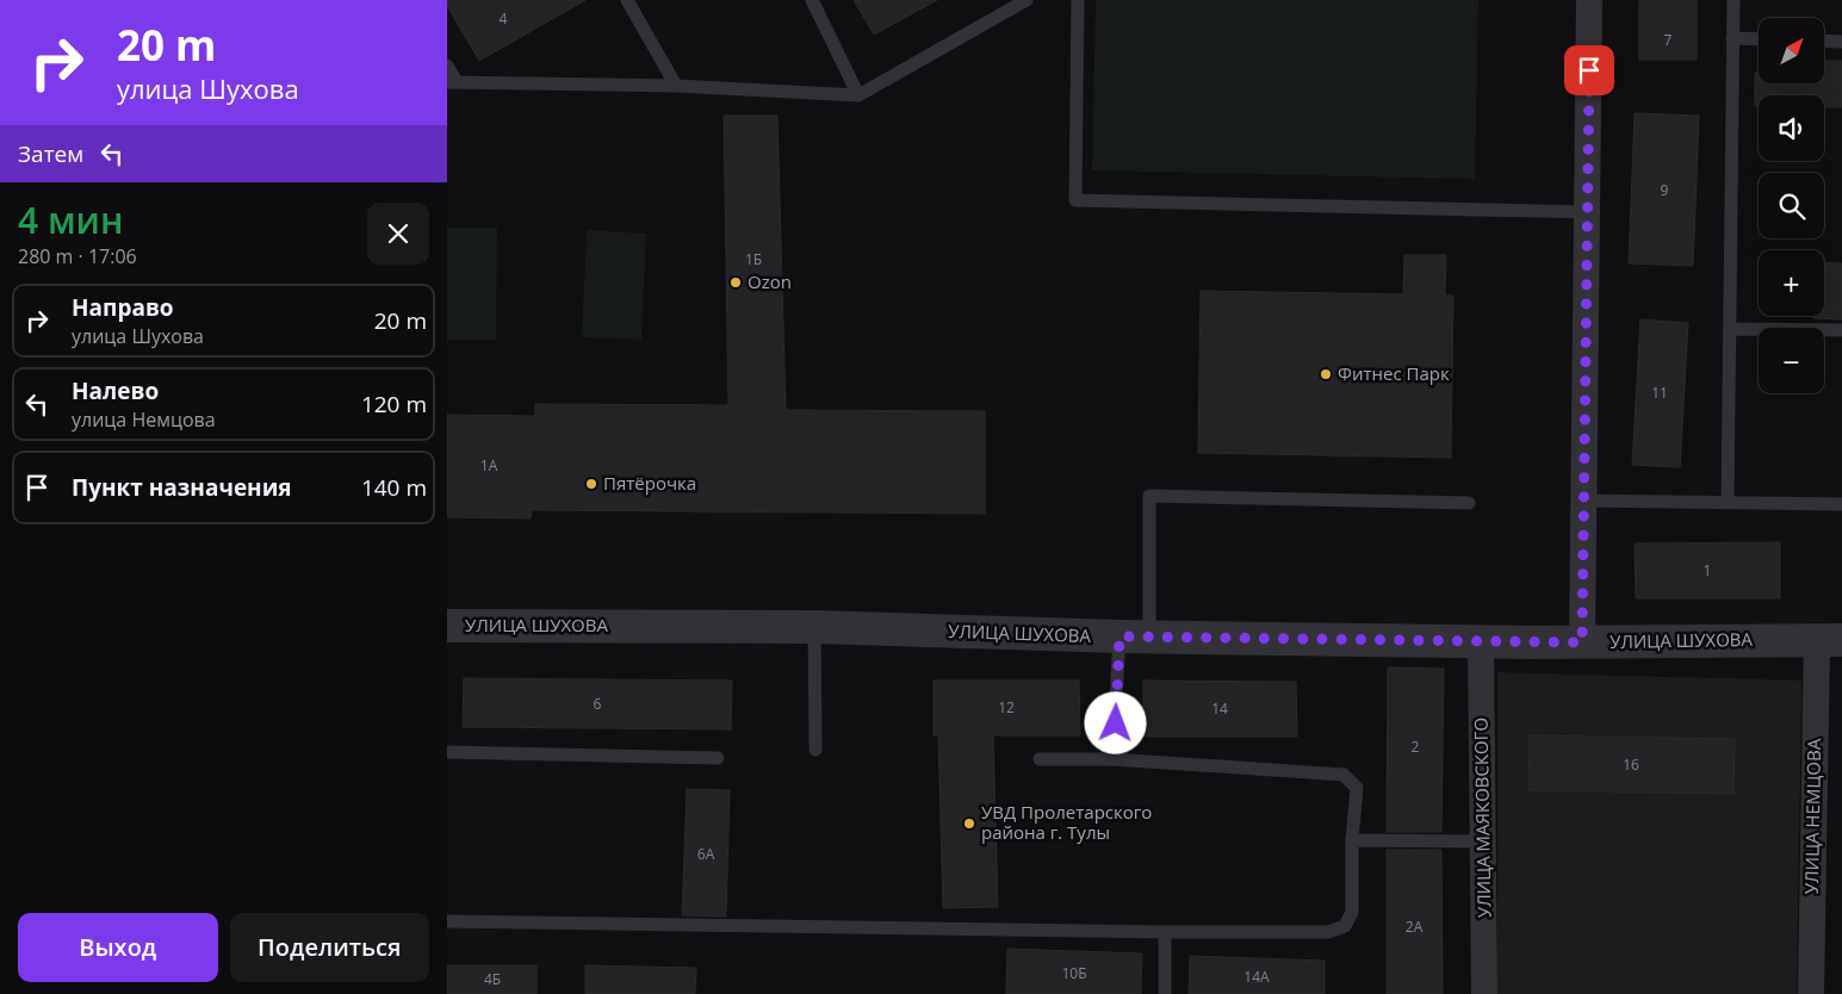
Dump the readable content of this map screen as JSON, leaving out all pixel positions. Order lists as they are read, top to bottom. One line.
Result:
{"streets":{"street":["УЛИЦА ШУХОВА","УЛИЦА НЕМЦОВА","УЛИЦА МАЯКОВСКОГО"]},"crossings":[["УЛИЦА ШУХОВА","УЛИЦА НЕМЦОВА"],["УЛИЦА ШУХОВА","УЛИЦА МАЯКОВСКОГО"]],"places":["Ozon","Фитнес Парк","Пятёрочка","УВД Пролетарского района г. Тулы"],"house_numbers":["4","7","9","1Б","11","1А","1","6","12","14","2","16","6А","2А","10Б","14А","4Б"],"north":"top right","page":{"turn":["20 m","улица Шухова"],"map_buttons":["+","−"],"then":"Затем","heading":["4 мин","280 m · 17:06"],"list":[{"name":"Направо","note":"улица Шухова","value":"20 m"},{"name":"Налево","note":"улица Немцова","value":"120 m"},{"name":"Пункт назначения","value":"140 m"}],"buttons":["Выход","Поделиться"]}}
